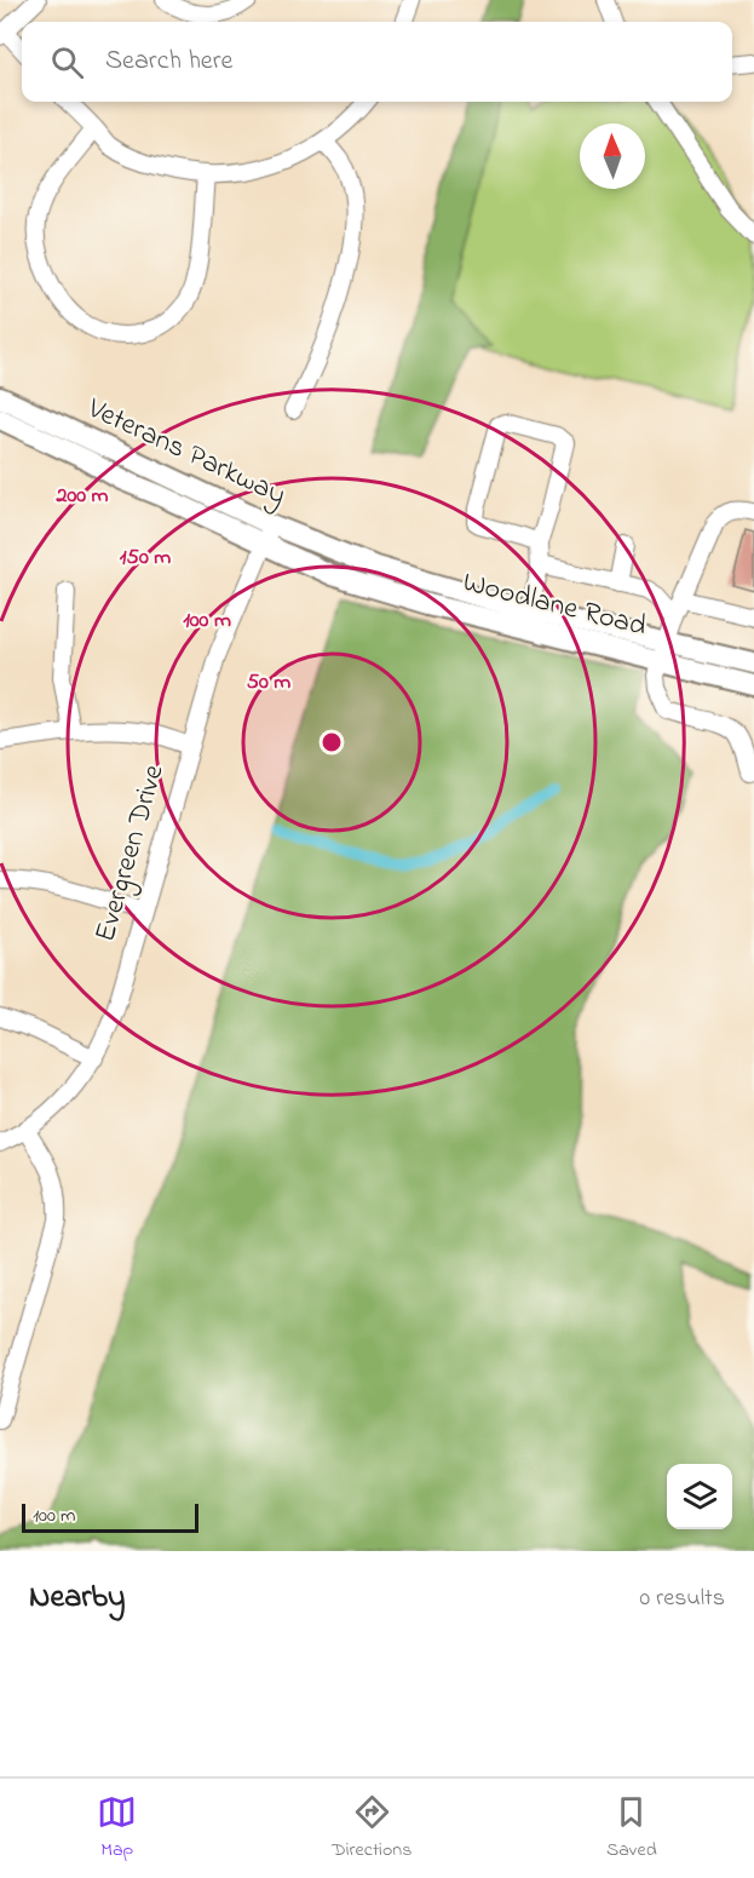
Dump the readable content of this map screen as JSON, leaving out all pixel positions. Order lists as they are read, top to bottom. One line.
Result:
{"streets":{"main road":["Veterans Parkway","Woodlane Road"],"street":["Evergreen Drive"]},"crossings":[["Veterans Parkway","Woodlane Road"],["Veterans Parkway","Evergreen Drive"]],"scale_bar":"100 m","north":"top","page":{"search":"Search here","scale":"100 m","heading":["Nearby","0 results"],"nav":["Map","Directions","Saved"]},"rings":["200 m","150 m","100 m","50 m"]}
